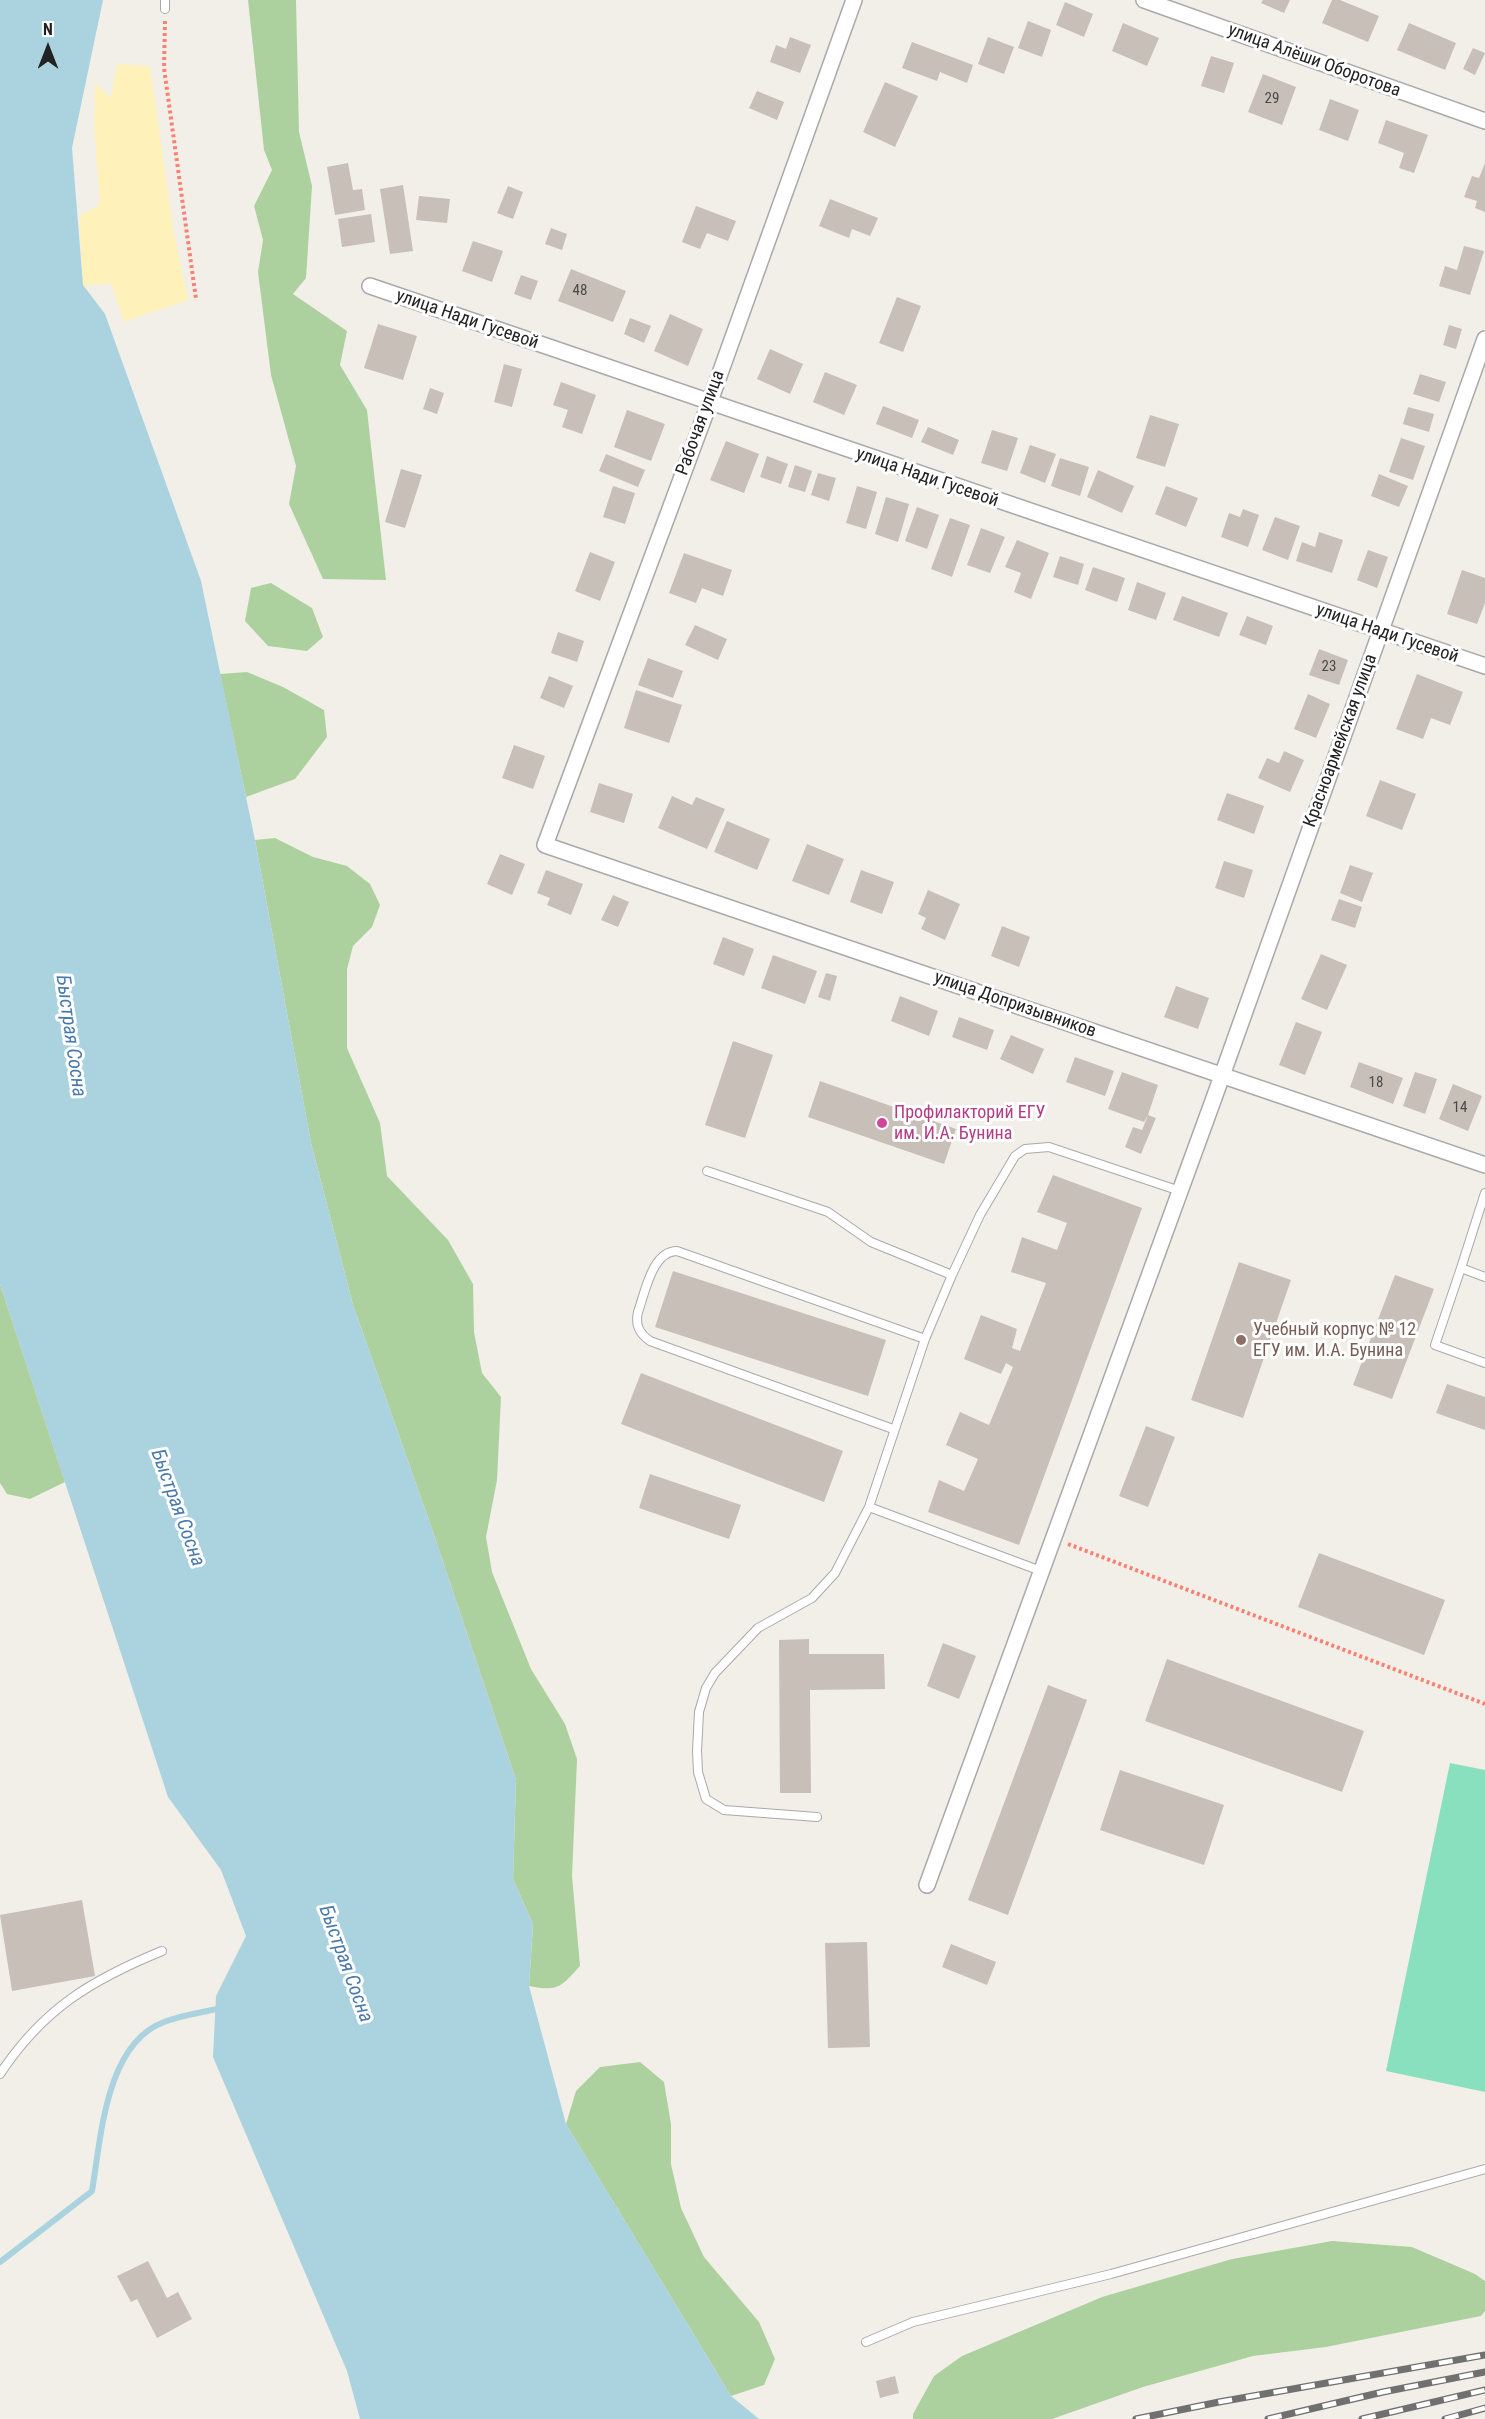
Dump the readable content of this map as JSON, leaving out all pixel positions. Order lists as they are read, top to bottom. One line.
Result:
{"streets":{"street":["улица Алёши Оборотова","улица Нади Гусевой","Рабочая улица","Красноармейская улица","улица Допризывников"]},"crossings":[["улица Нади Гусевой","Рабочая улица"],["улица Нади Гусевой","Красноармейская улица"],["Рабочая улица","улица Допризывников"],["Красноармейская улица","улица Допризывников"]],"water":["Быстрая Сосна"],"places":["Профилакторий ЕГУ им. И.А. Бунина","Учебный корпус № 12 ЕГУ им. И.А. Бунина"],"house_numbers":["29","48","23","18","14"],"north":"top"}
